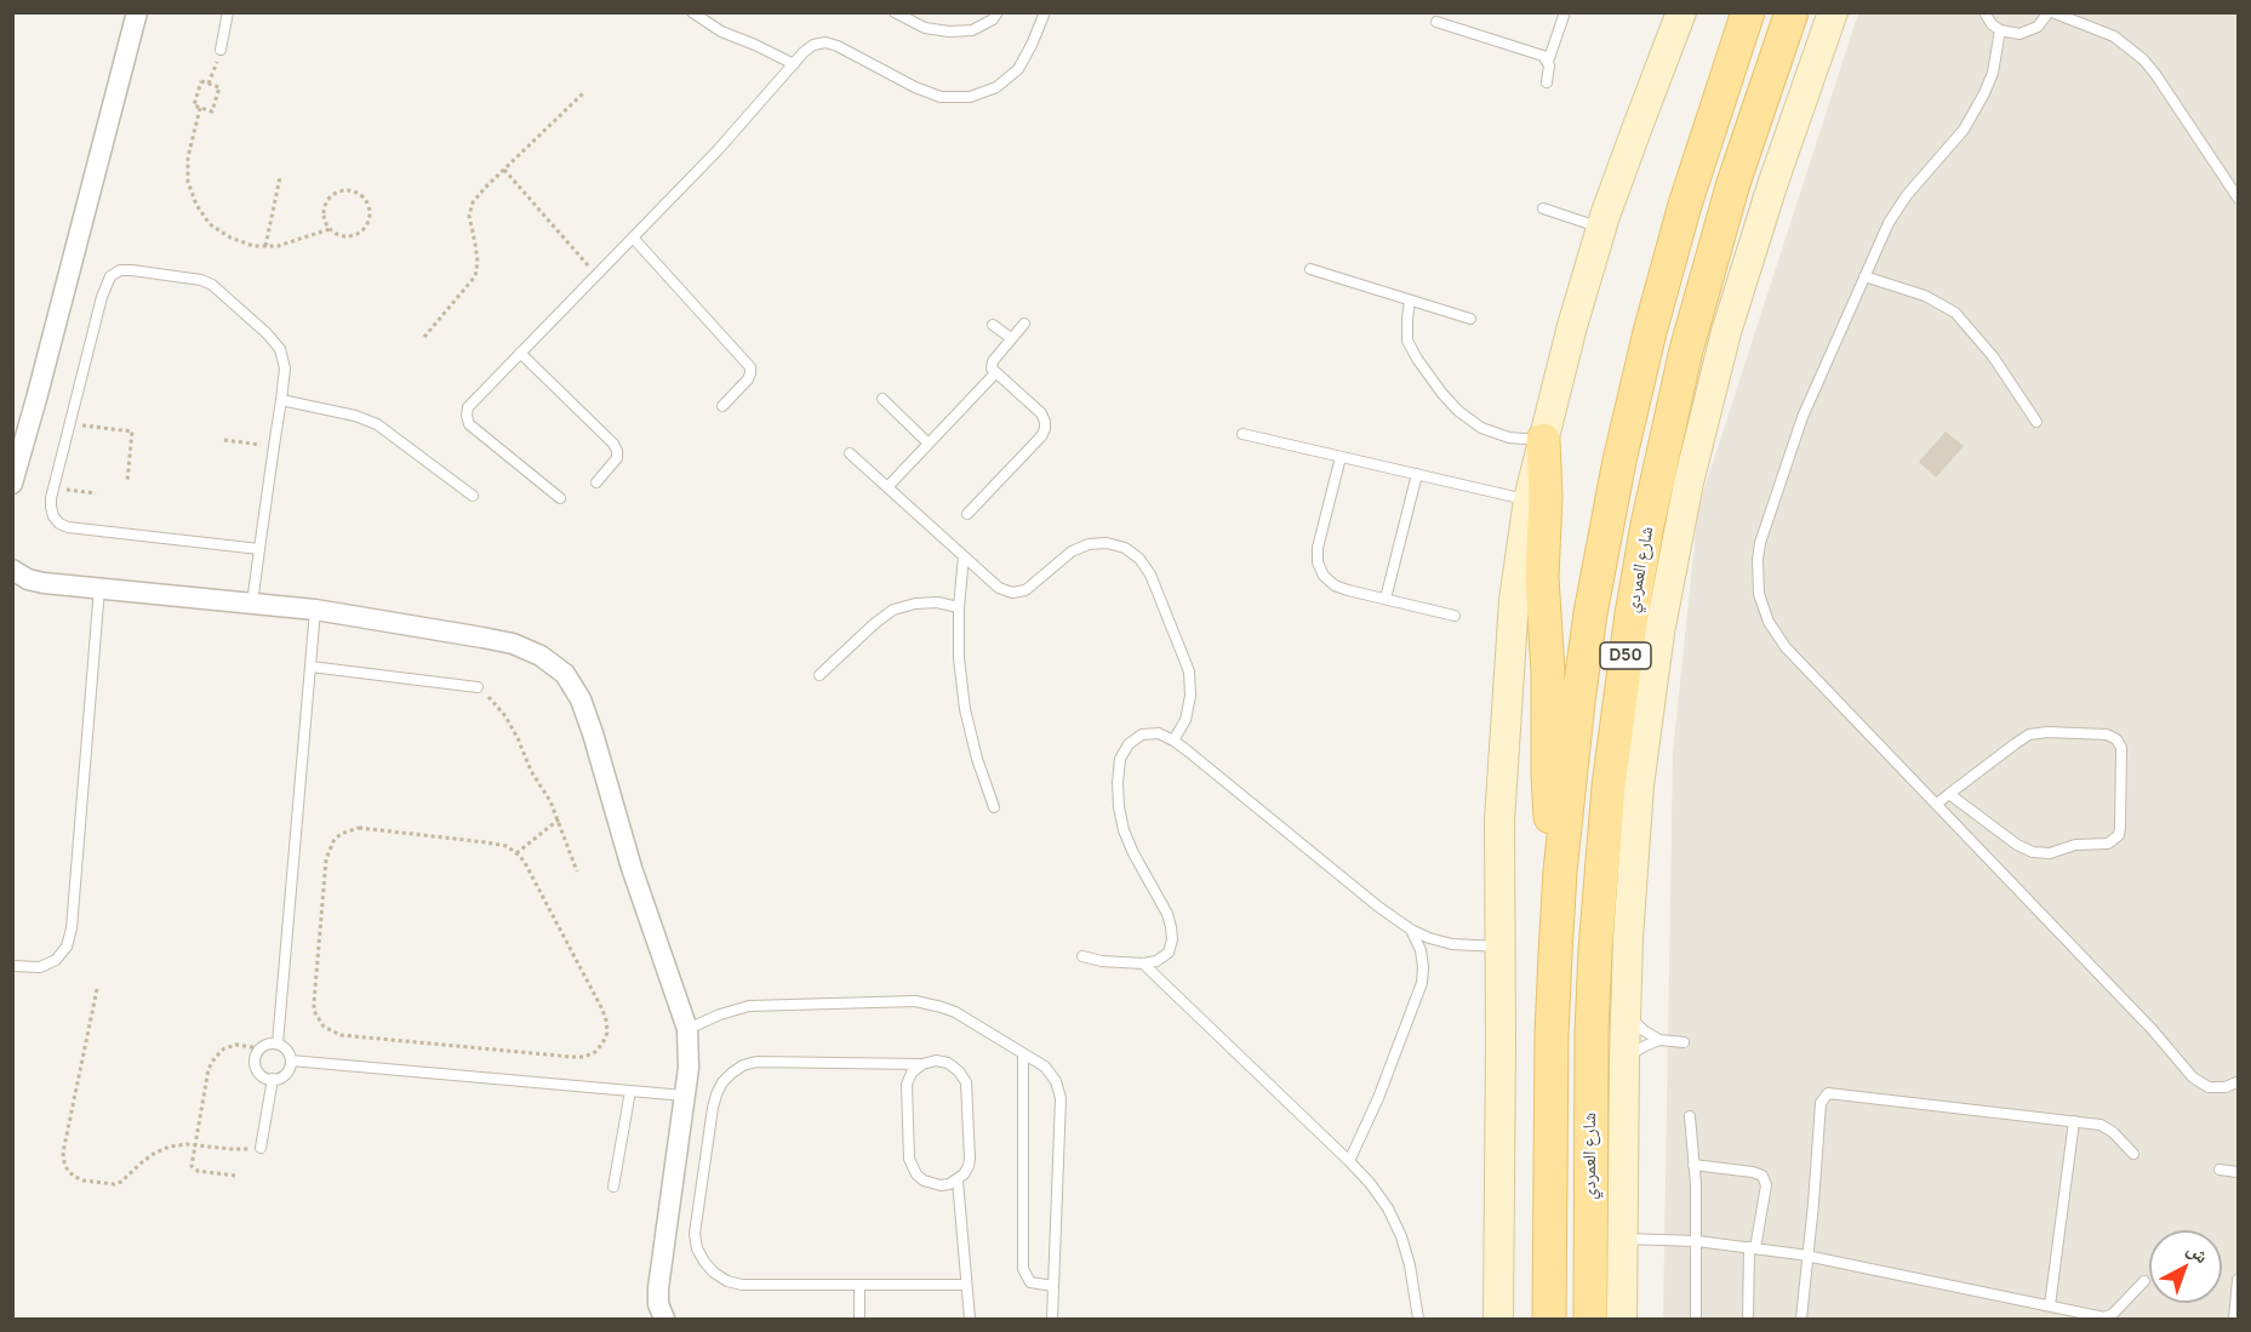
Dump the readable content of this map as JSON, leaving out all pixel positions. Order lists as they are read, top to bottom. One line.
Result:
{"streets":{"main road":["شارع العمردي","D50"]},"north":"top right"}
